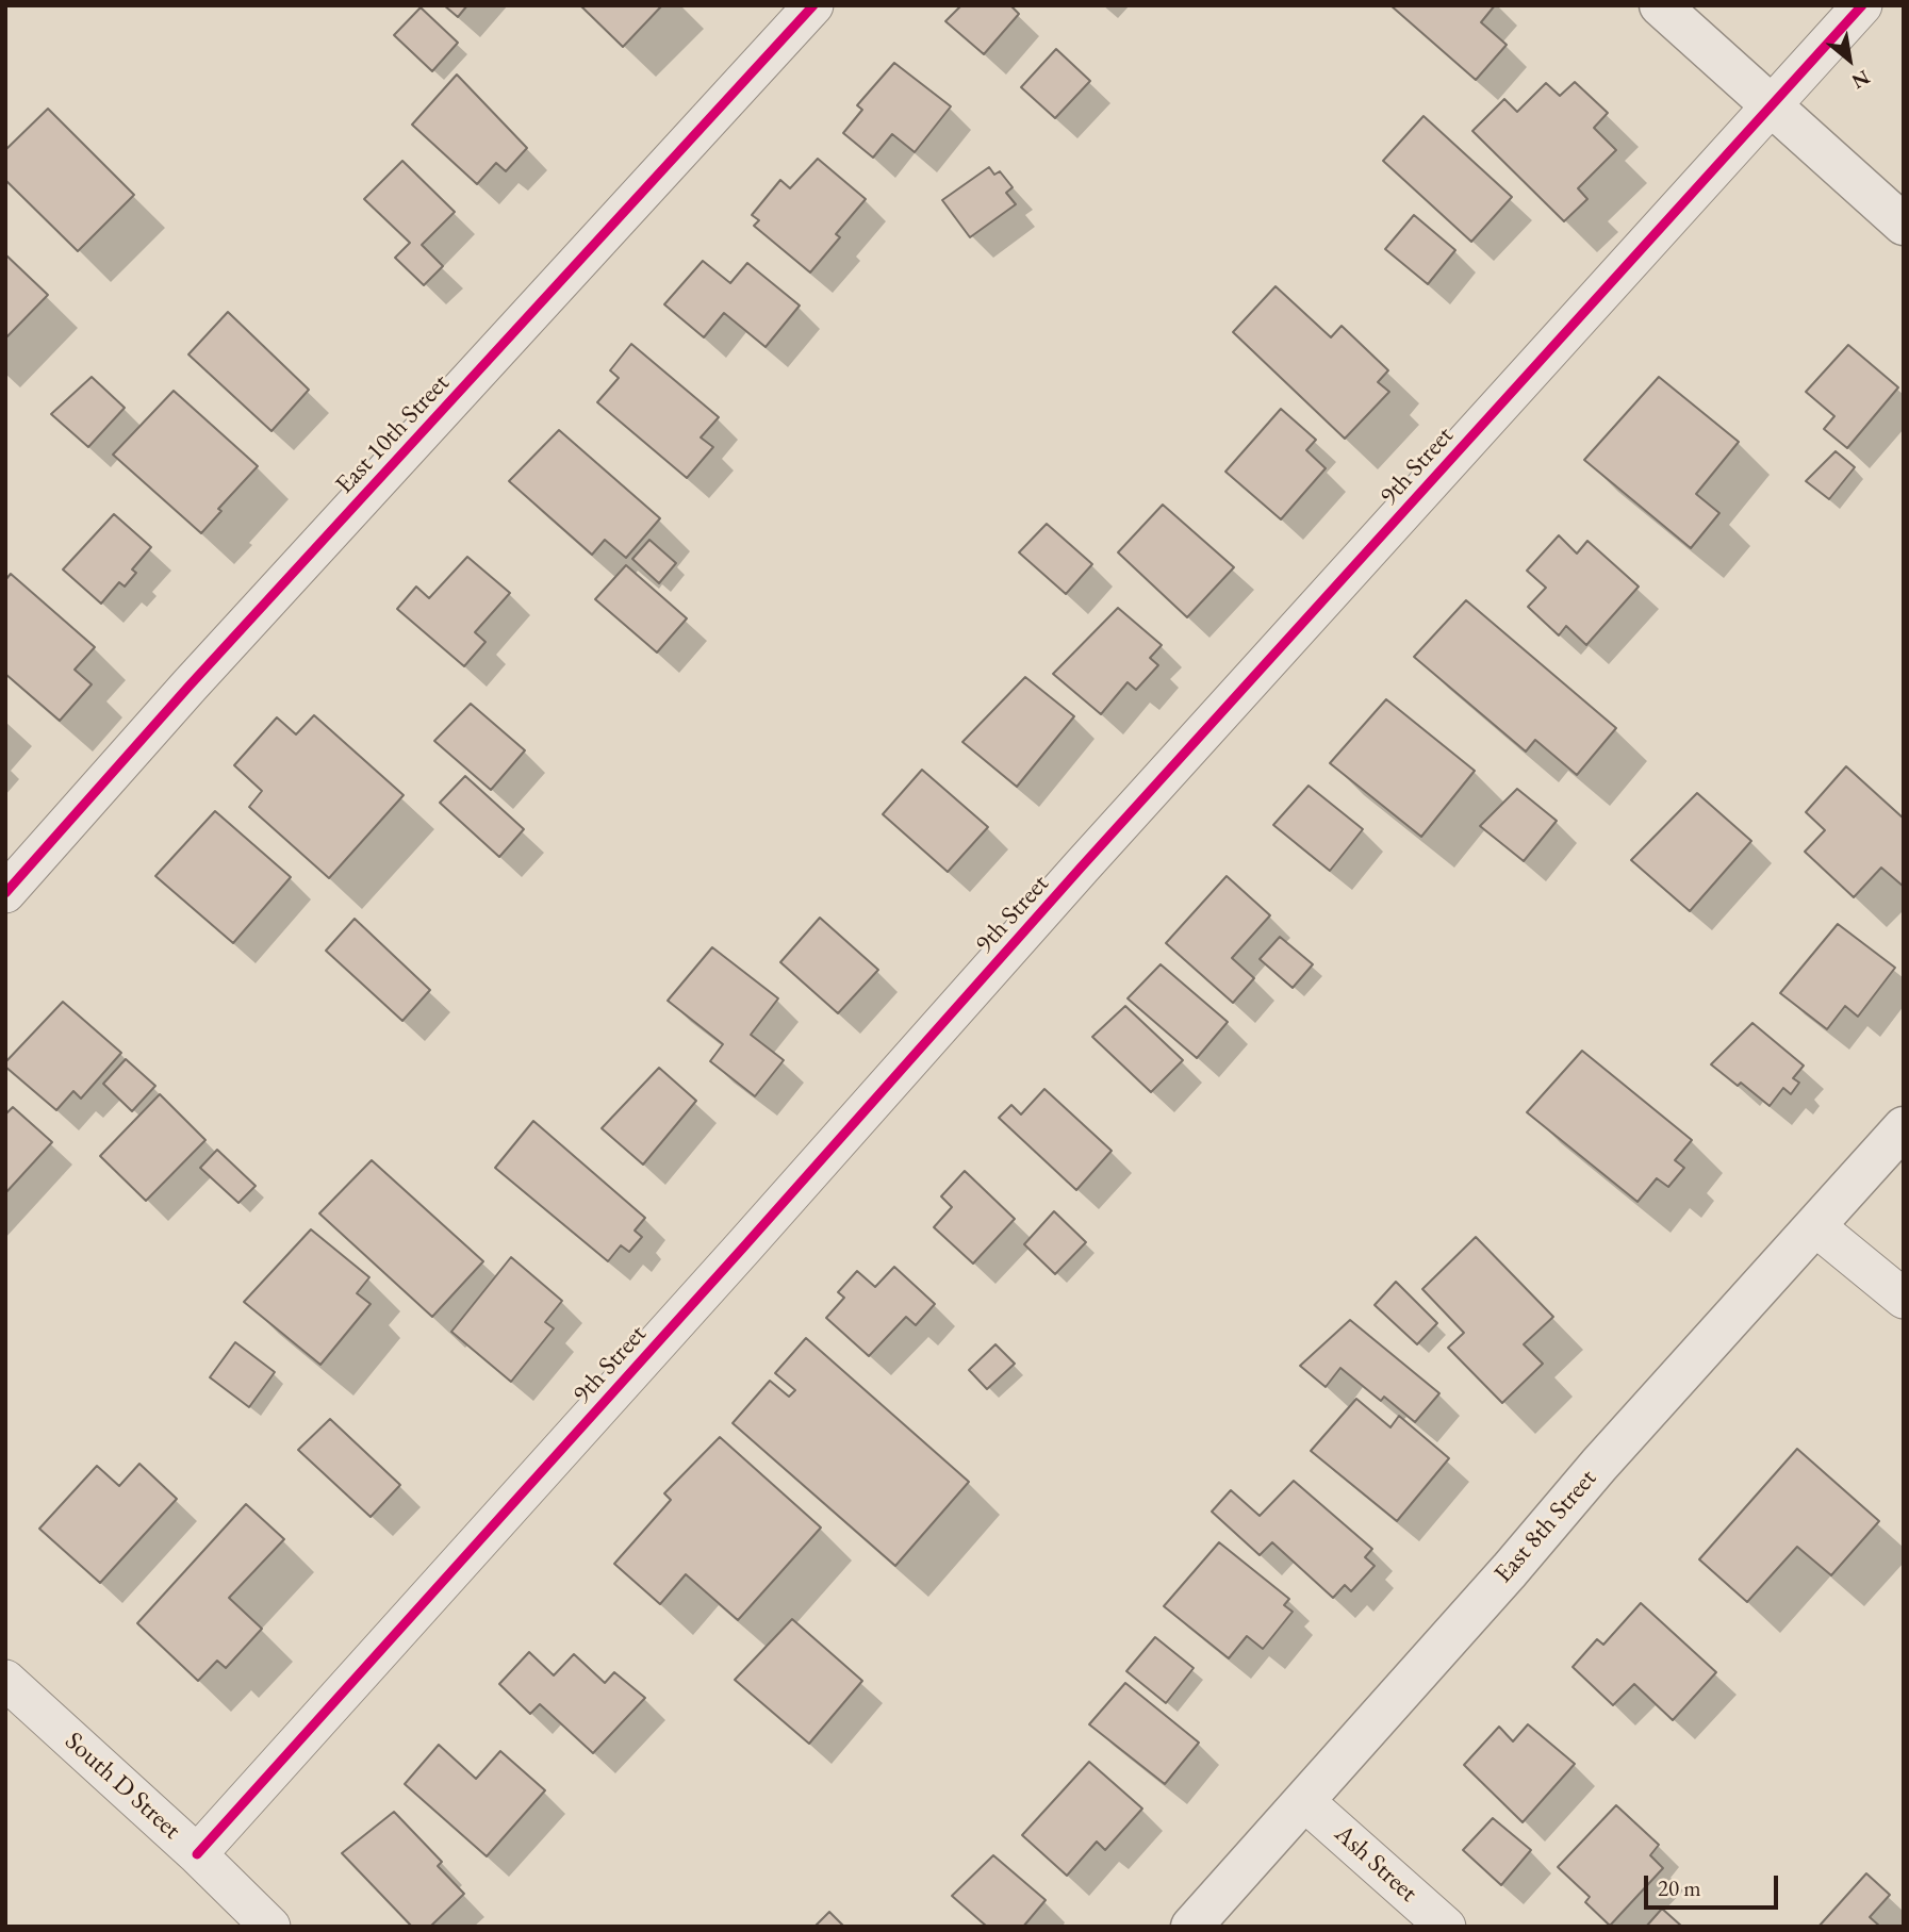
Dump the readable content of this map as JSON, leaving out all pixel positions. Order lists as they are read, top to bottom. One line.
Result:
{"streets":{"street":["East 10th Street","9th Street","East 8th Street","South D Street","Ash Street"]},"crossings":[["9th Street","South D Street"],["East 8th Street","Ash Street"]],"scale_bar":"20 m","north":"bottom right"}
